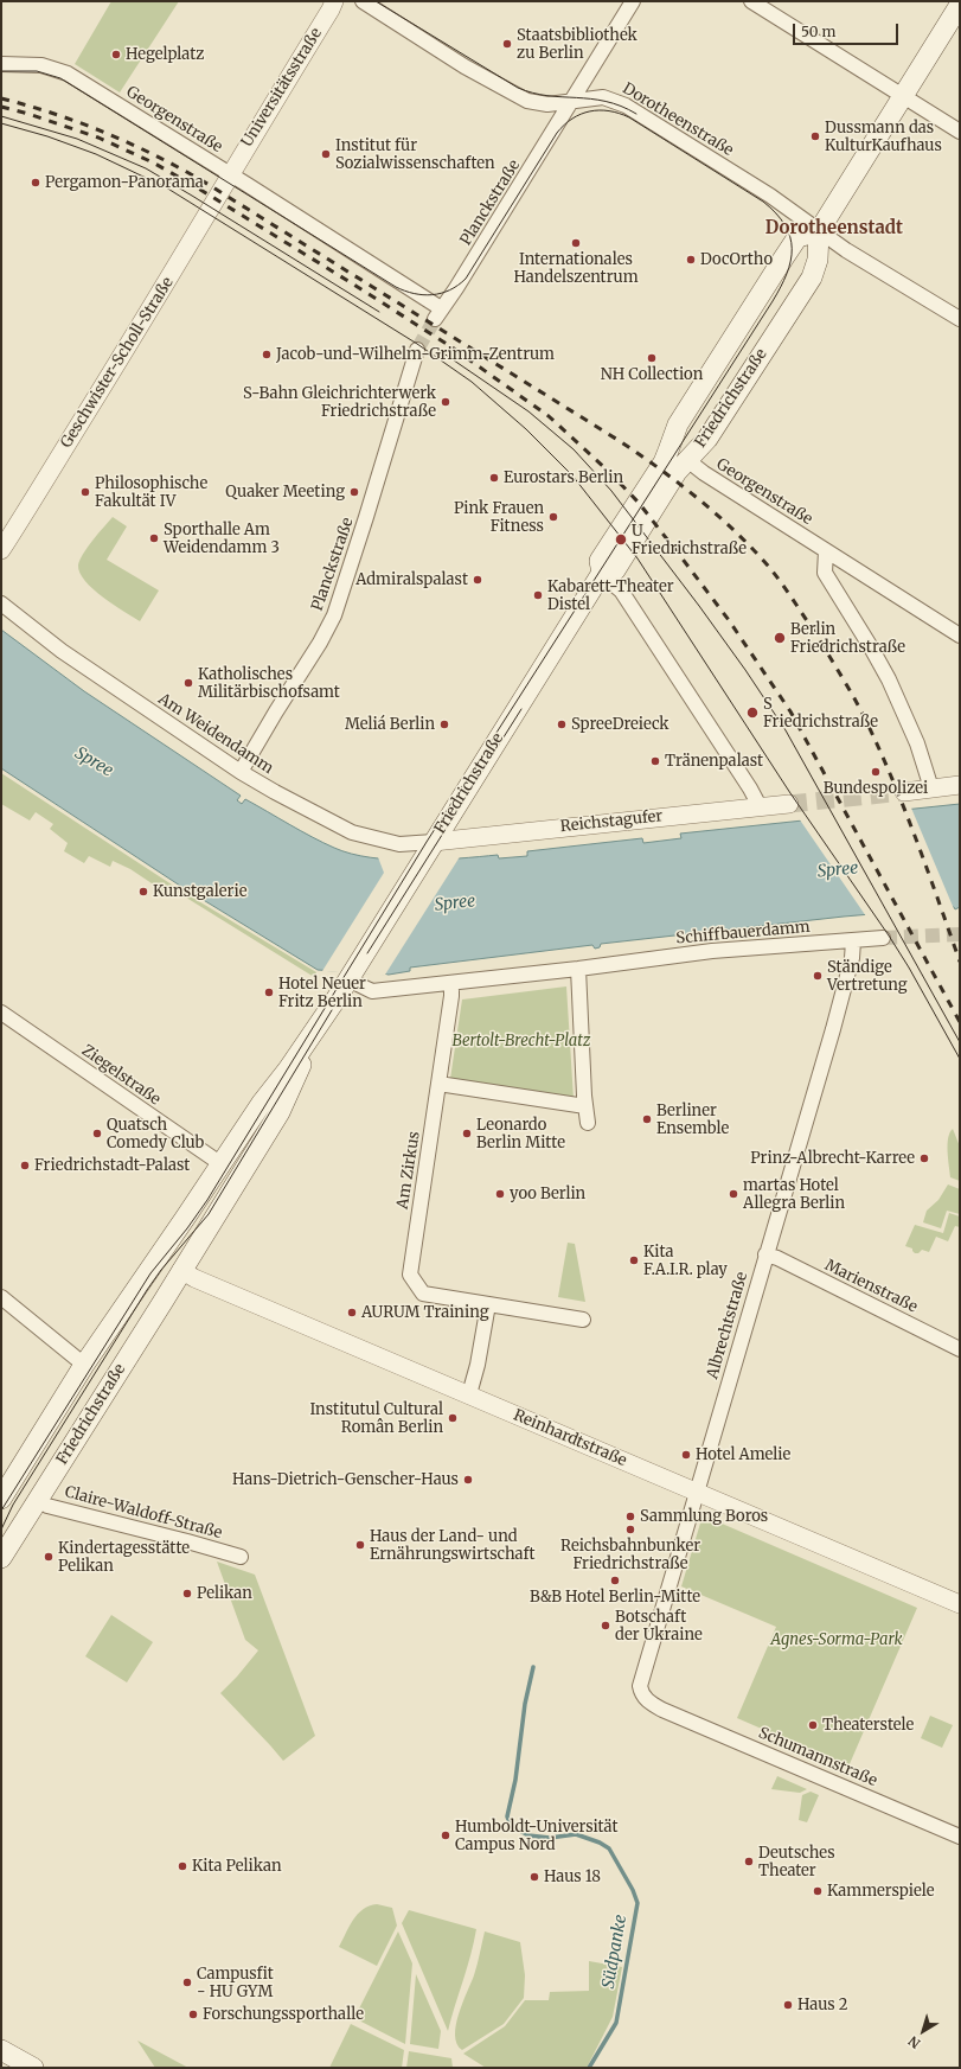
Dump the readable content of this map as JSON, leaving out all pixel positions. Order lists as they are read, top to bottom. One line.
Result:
{"streets":{"main road":["Friedrichstraße"],"street":["Universitätsstraße","Georgenstraße","Dorotheenstraße","Planckstraße","Geschwister-Scholl-Straße","Am Weidendamm","Reichstagufer","Schiffbauerdamm","Ziegelstraße","Am Zirkus","Marienstraße","Albrechtstraße","Reinhardtstraße","Claire-Waldoff-Straße","Schumannstraße"]},"crossings":[["Universitätsstraße","Georgenstraße"],["Universitätsstraße","Geschwister-Scholl-Straße"],["Georgenstraße","Planckstraße"],["Georgenstraße","Geschwister-Scholl-Straße"],["Georgenstraße","Friedrichstraße"],["Dorotheenstraße","Planckstraße"],["Dorotheenstraße","Friedrichstraße"],["Planckstraße","Am Weidendamm"],["Friedrichstraße","Am Weidendamm"],["Friedrichstraße","Reichstagufer"],["Friedrichstraße","Schiffbauerdamm"],["Friedrichstraße","Ziegelstraße"],["Friedrichstraße","Reinhardtstraße"],["Friedrichstraße","Claire-Waldoff-Straße"],["Am Weidendamm","Reichstagufer"],["Schiffbauerdamm","Am Zirkus"],["Schiffbauerdamm","Albrechtstraße"],["Marienstraße","Albrechtstraße"],["Albrechtstraße","Reinhardtstraße"],["Albrechtstraße","Schumannstraße"]],"districts":["Dorotheenstadt"],"water":["Spree","Südpanke"],"parks":["Bertolt-Brecht-Platz","Agnes-Sorma-Park"],"places":["Staatsbibliothek zu Berlin","Hegelplatz","Dussmann das KulturKaufhaus","Institut für Sozialwissenschaften","Pergamon-Panorama","Internationales Handelszentrum","DocOrtho","Jacob-und-Wilhelm-Grimm-Zentrum","NH Collection","S-Bahn Gleichrichterwerk Friedrichstraße","Eurostars Berlin","Philosophische Fakultät IV","Quaker Meeting","Pink Frauen Fitness","Sporthalle Am Weidendamm 3","U Friedrichstraße","Admiralspalast","Kabarett-Theater Distel","Berlin Friedrichstraße","Katholisches Militärbischofsamt","S Friedrichstraße","Meliá Berlin","SpreeDreieck","Tränenpalast","Bundespolizei","Kunstgalerie","Ständige Vertretung","Hotel Neuer Fritz Berlin","Berliner Ensemble","Quatsch Comedy Club","Leonardo Berlin Mitte","Prinz-Albrecht-Karree","Friedrichstadt-Palast","yoo Berlin","martas Hotel Allegra Berlin","Kita F.A.I.R. play","AURUM Training","Institutul Cultural Român Berlin","Hotel Amelie","Hans-Dietrich-Genscher-Haus","Sammlung Boros","Reichsbahnbunker Friedrichstraße","Haus der Land- und Ernährungswirtschaft","Kindertagesstätte Pelikan","B&B Hotel Berlin-Mitte","Pelikan","Botschaft der Ukraine","Theaterstele","Humboldt-Universität Campus Nord","Deutsches Theater","Kita Pelikan","Haus 18","Kammerspiele","Campusfit - HU GYM","Haus 2","Forschungssporthalle"],"scale_bar":"50 m","north":"bottom left"}
